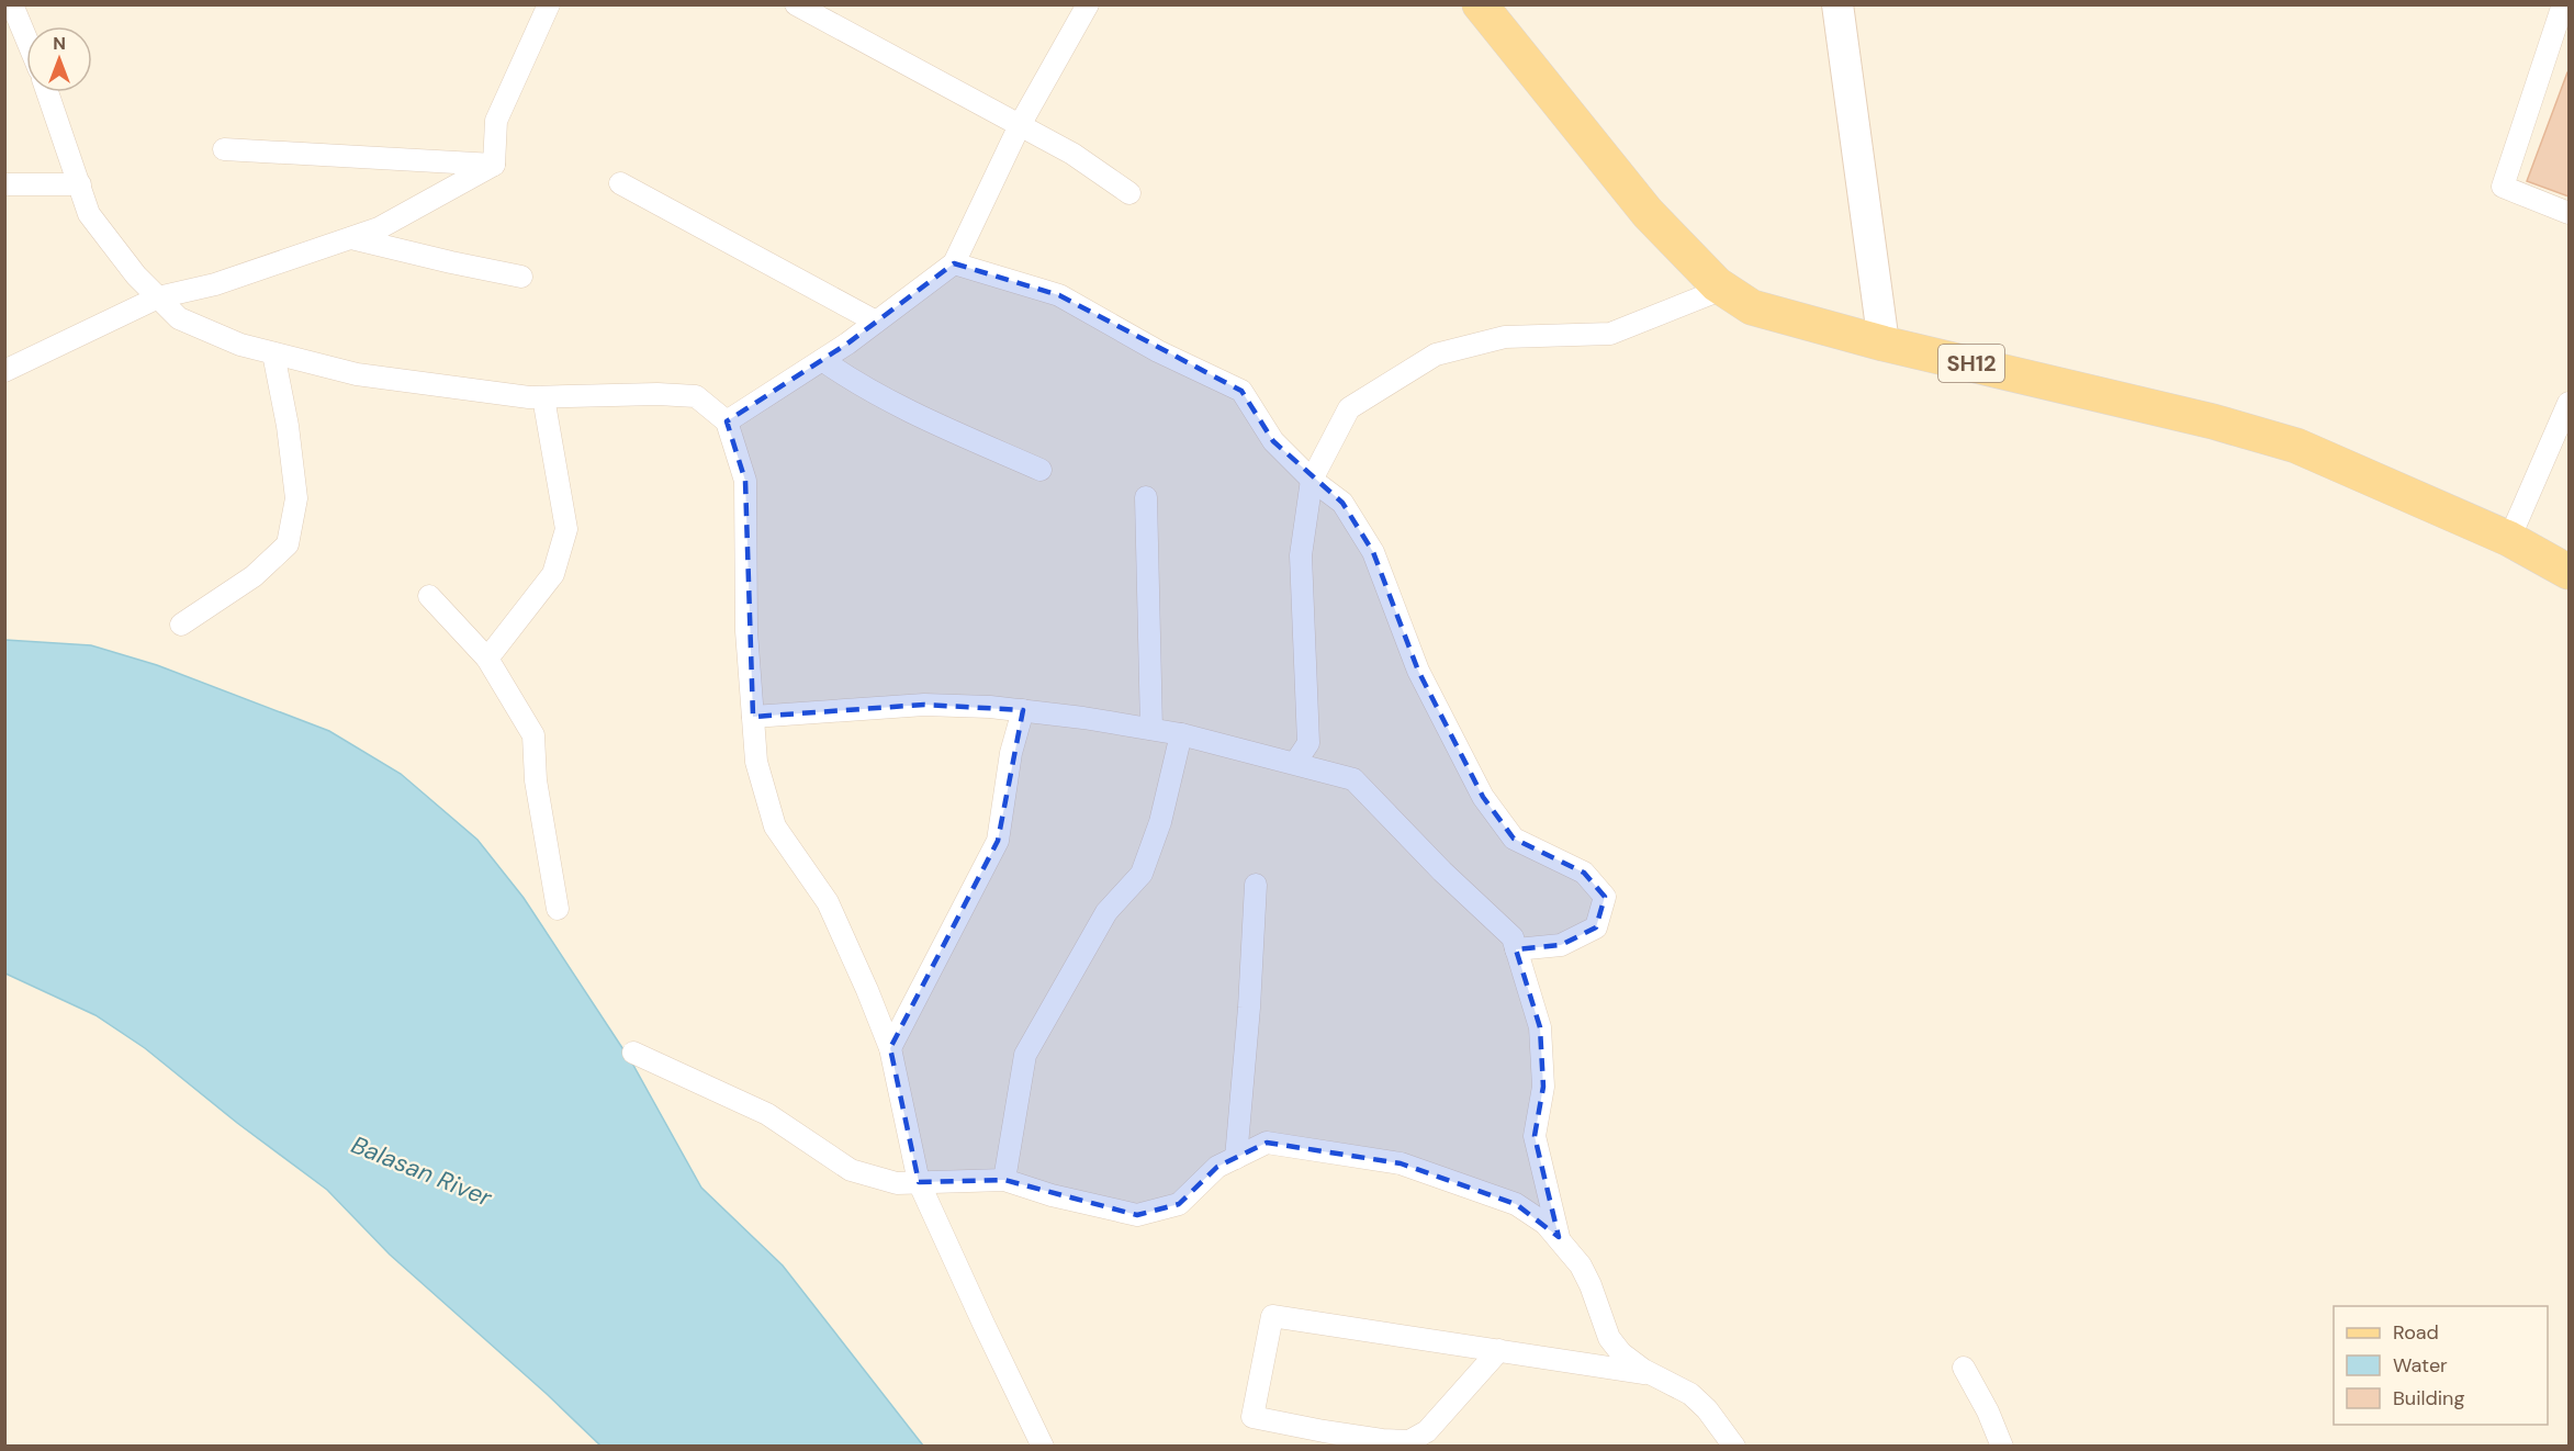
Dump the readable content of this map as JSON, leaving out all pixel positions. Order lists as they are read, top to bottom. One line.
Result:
{"streets":{"main road":["SH12"]},"water":["Balasan River"],"legend":["Road","Water","Building"],"north":"top"}
